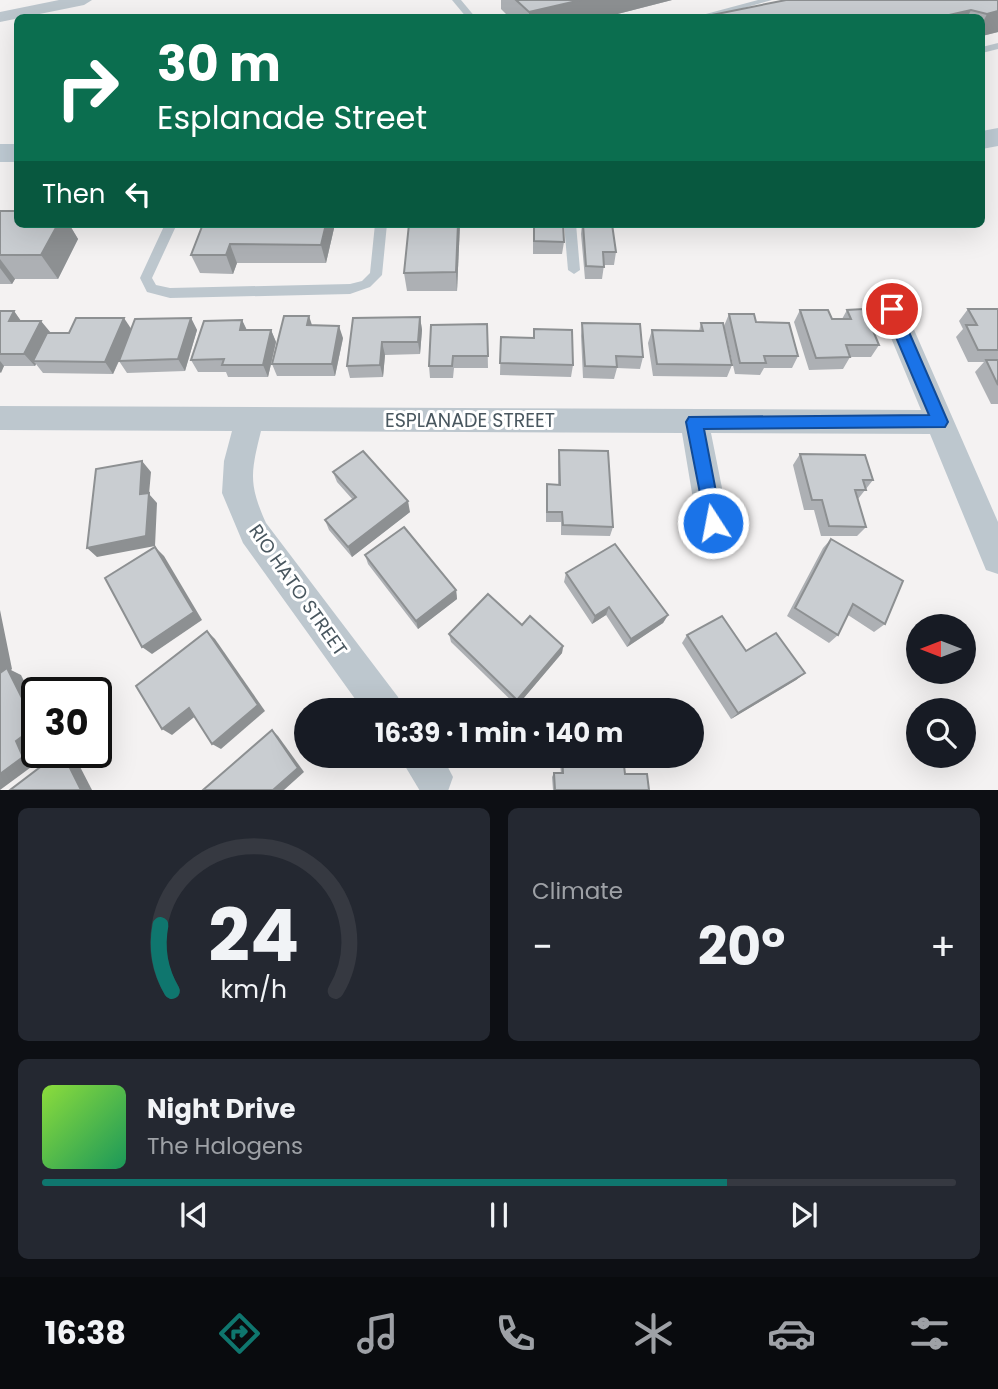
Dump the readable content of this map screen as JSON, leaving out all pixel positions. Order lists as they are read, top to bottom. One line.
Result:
{"streets":{"street":["ESPLANADE STREET","RIO HATO STREET"]},"crossings":[["ESPLANADE STREET","RIO HATO STREET"]],"north":"left","page":{"turn":["30 m","Esplanade Street"],"then":"Then","limit":"30","trip":"16:39 · 1 min · 140 m","tile":"Climate","heat":["−","20°","+"],"song":["Night Drive","The Halogens"],"tabs":"16:38","gauge":["24","km/h"]}}
